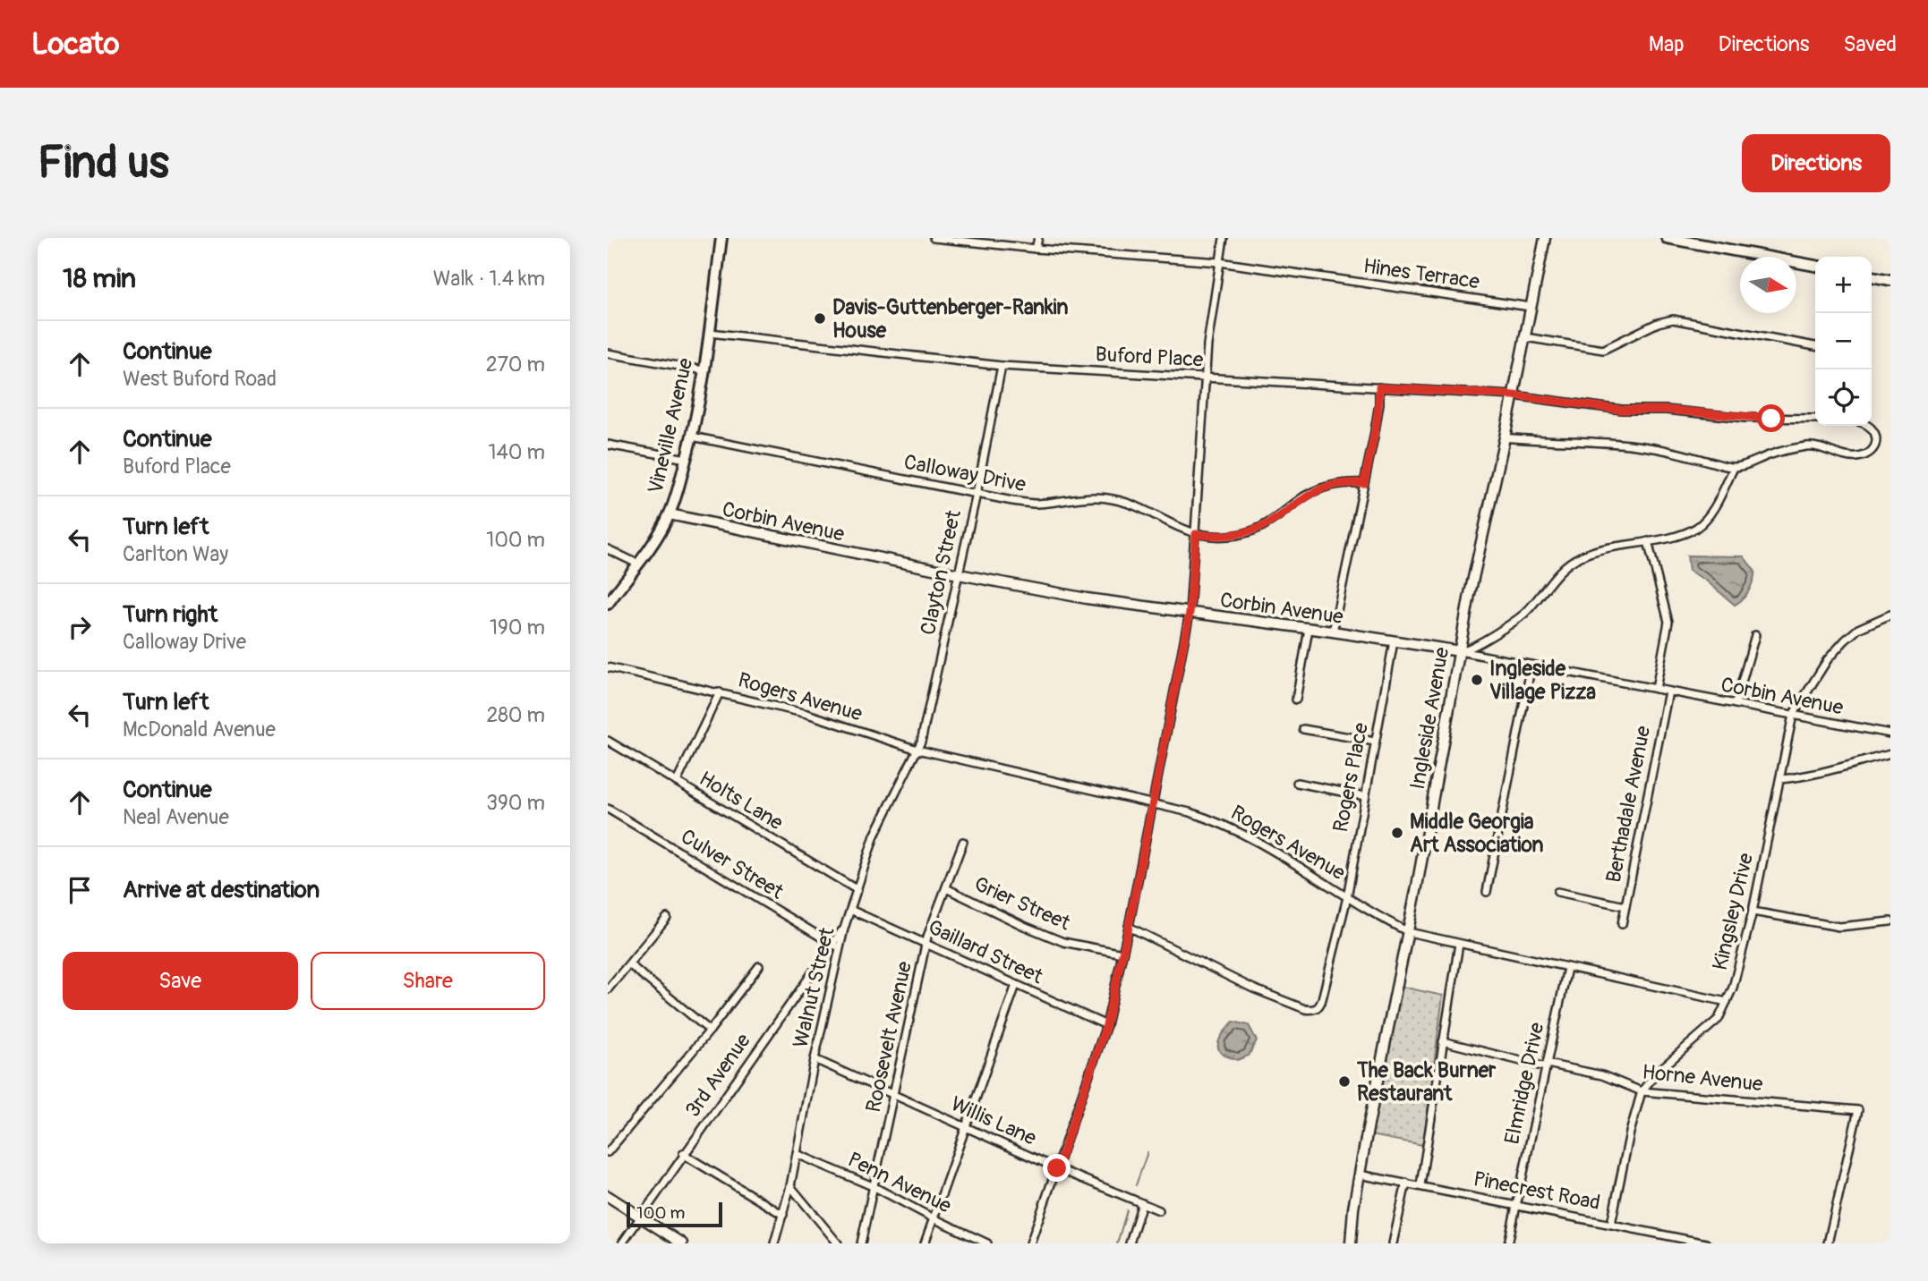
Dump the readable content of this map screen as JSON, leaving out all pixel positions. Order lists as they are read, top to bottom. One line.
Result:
{"streets":{"main road":["Vineville Avenue"],"street":["Hines Terrace","Buford Place","Calloway Drive","Corbin Avenue","Clayton Street","Rogers Avenue","Ingleside Avenue","Rogers Place","Holts Lane","Berthadale Avenue","Culver Street","Grier Street","Kingsley Drive","Gaillard Street","Walnut Street","Roosevelt Avenue","3rd Avenue","Horne Avenue","Elmridge Drive","Willis Lane","Penn Avenue","Pinecrest Road"]},"crossings":[["Hines Terrace","Ingleside Avenue"],["Buford Place","Vineville Avenue"],["Buford Place","Clayton Street"],["Buford Place","Ingleside Avenue"],["Vineville Avenue","Calloway Drive"],["Vineville Avenue","Corbin Avenue"],["Calloway Drive","Clayton Street"],["Corbin Avenue","Clayton Street"],["Corbin Avenue","Ingleside Avenue"],["Corbin Avenue","Rogers Place"],["Corbin Avenue","Berthadale Avenue"],["Corbin Avenue","Kingsley Drive"],["Clayton Street","Rogers Avenue"],["Clayton Street","Walnut Street"],["Rogers Avenue","Ingleside Avenue"],["Rogers Avenue","Rogers Place"],["Rogers Avenue","Kingsley Drive"],["Rogers Avenue","Walnut Street"],["Rogers Avenue","Elmridge Drive"],["Ingleside Avenue","Pinecrest Road"],["Holts Lane","Walnut Street"],["Culver Street","Walnut Street"],["Culver Street","3rd Avenue"],["Grier Street","Roosevelt Avenue"],["Kingsley Drive","Horne Avenue"],["Kingsley Drive","Pinecrest Road"],["Gaillard Street","Walnut Street"],["Gaillard Street","Roosevelt Avenue"],["Walnut Street","3rd Avenue"],["Walnut Street","Willis Lane"],["Walnut Street","Penn Avenue"],["Roosevelt Avenue","Willis Lane"],["Roosevelt Avenue","Penn Avenue"],["Horne Avenue","Elmridge Drive"],["Elmridge Drive","Pinecrest Road"]],"places":["Davis-Guttenberger-Rankin House","Ingleside Village Pizza","Middle Georgia Art Association","The Back Burner Restaurant"],"scale_bar":"100 m","north":"right","page":{"header":"Locato","nav":["Map","Directions","Saved"],"buttons":["Directions",["Save","Share"]],"title":"Find us","heading":["18 min","Walk · 1.4 km"],"map_buttons":["+","−"],"list":[["Continue","West Buford Road","270 m"],["Continue","Buford Place","140 m"],["Turn left","Carlton Way","100 m"],["Turn right","Calloway Drive","190 m"],["Turn left","McDonald Avenue","280 m"],["Continue","Neal Avenue","390 m"],"Arrive at destination"],"scale":"100 m"}}
